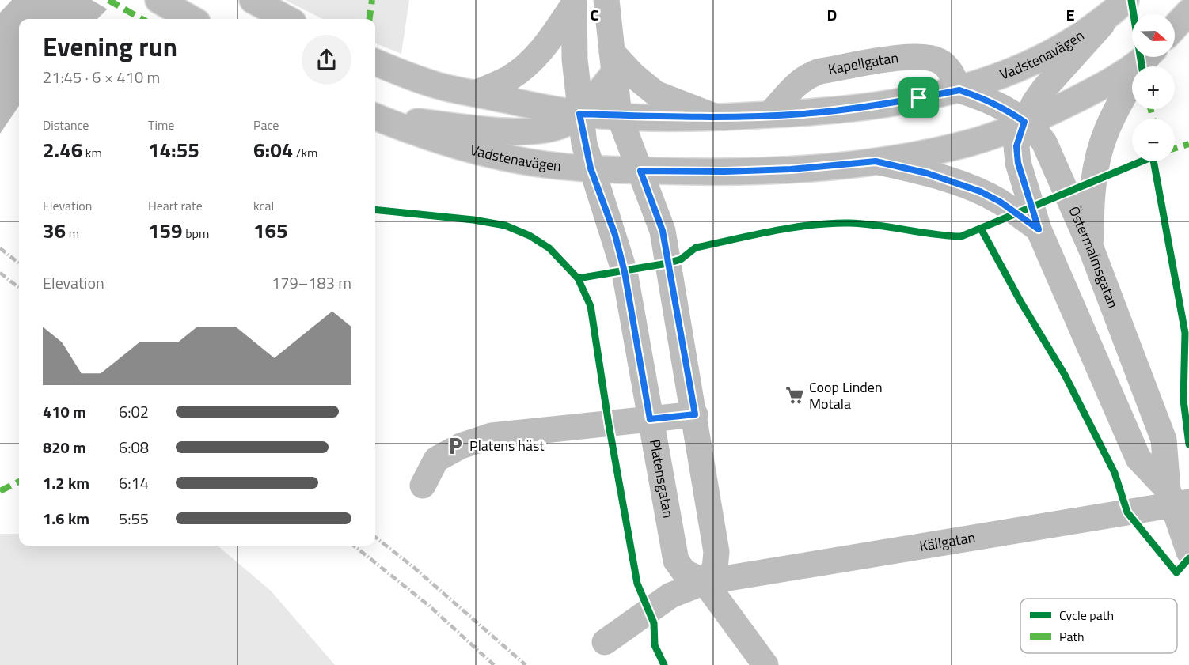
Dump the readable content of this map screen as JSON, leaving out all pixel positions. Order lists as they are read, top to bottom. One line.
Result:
{"streets":{"street":["Vadstenavägen","Kapellgatan","Östermalmsgatan","Platensgatan","Källgatan"]},"crossings":[["Vadstenavägen","Kapellgatan"],["Vadstenavägen","Östermalmsgatan"],["Vadstenavägen","Platensgatan"],["Östermalmsgatan","Källgatan"],["Platensgatan","Källgatan"]],"places":{"supermarket":["Coop Linden Motala"],"parking":["Platens häst"]},"legend":["Cycle path","Path"],"north":"right","page":{"map_buttons":["+","−"],"heading":["Evening run","21:45 · 6 × 410 m"],"stats":[["Distance","2.46 km"],["Time","14:55"],["Pace","6:04 /km"],["Elevation","36 m"],["Heart rate","159 bpm"],["kcal","165"]],"chart":["Elevation","179–183 m"],"list":[{"name":"410 m","note":"6:02"},{"name":"820 m","note":"6:08"},{"name":"1.2 km","note":"6:14"},{"name":"1.6 km","note":"5:55"}]},"grid":{"columns":["C","D","E"]}}
